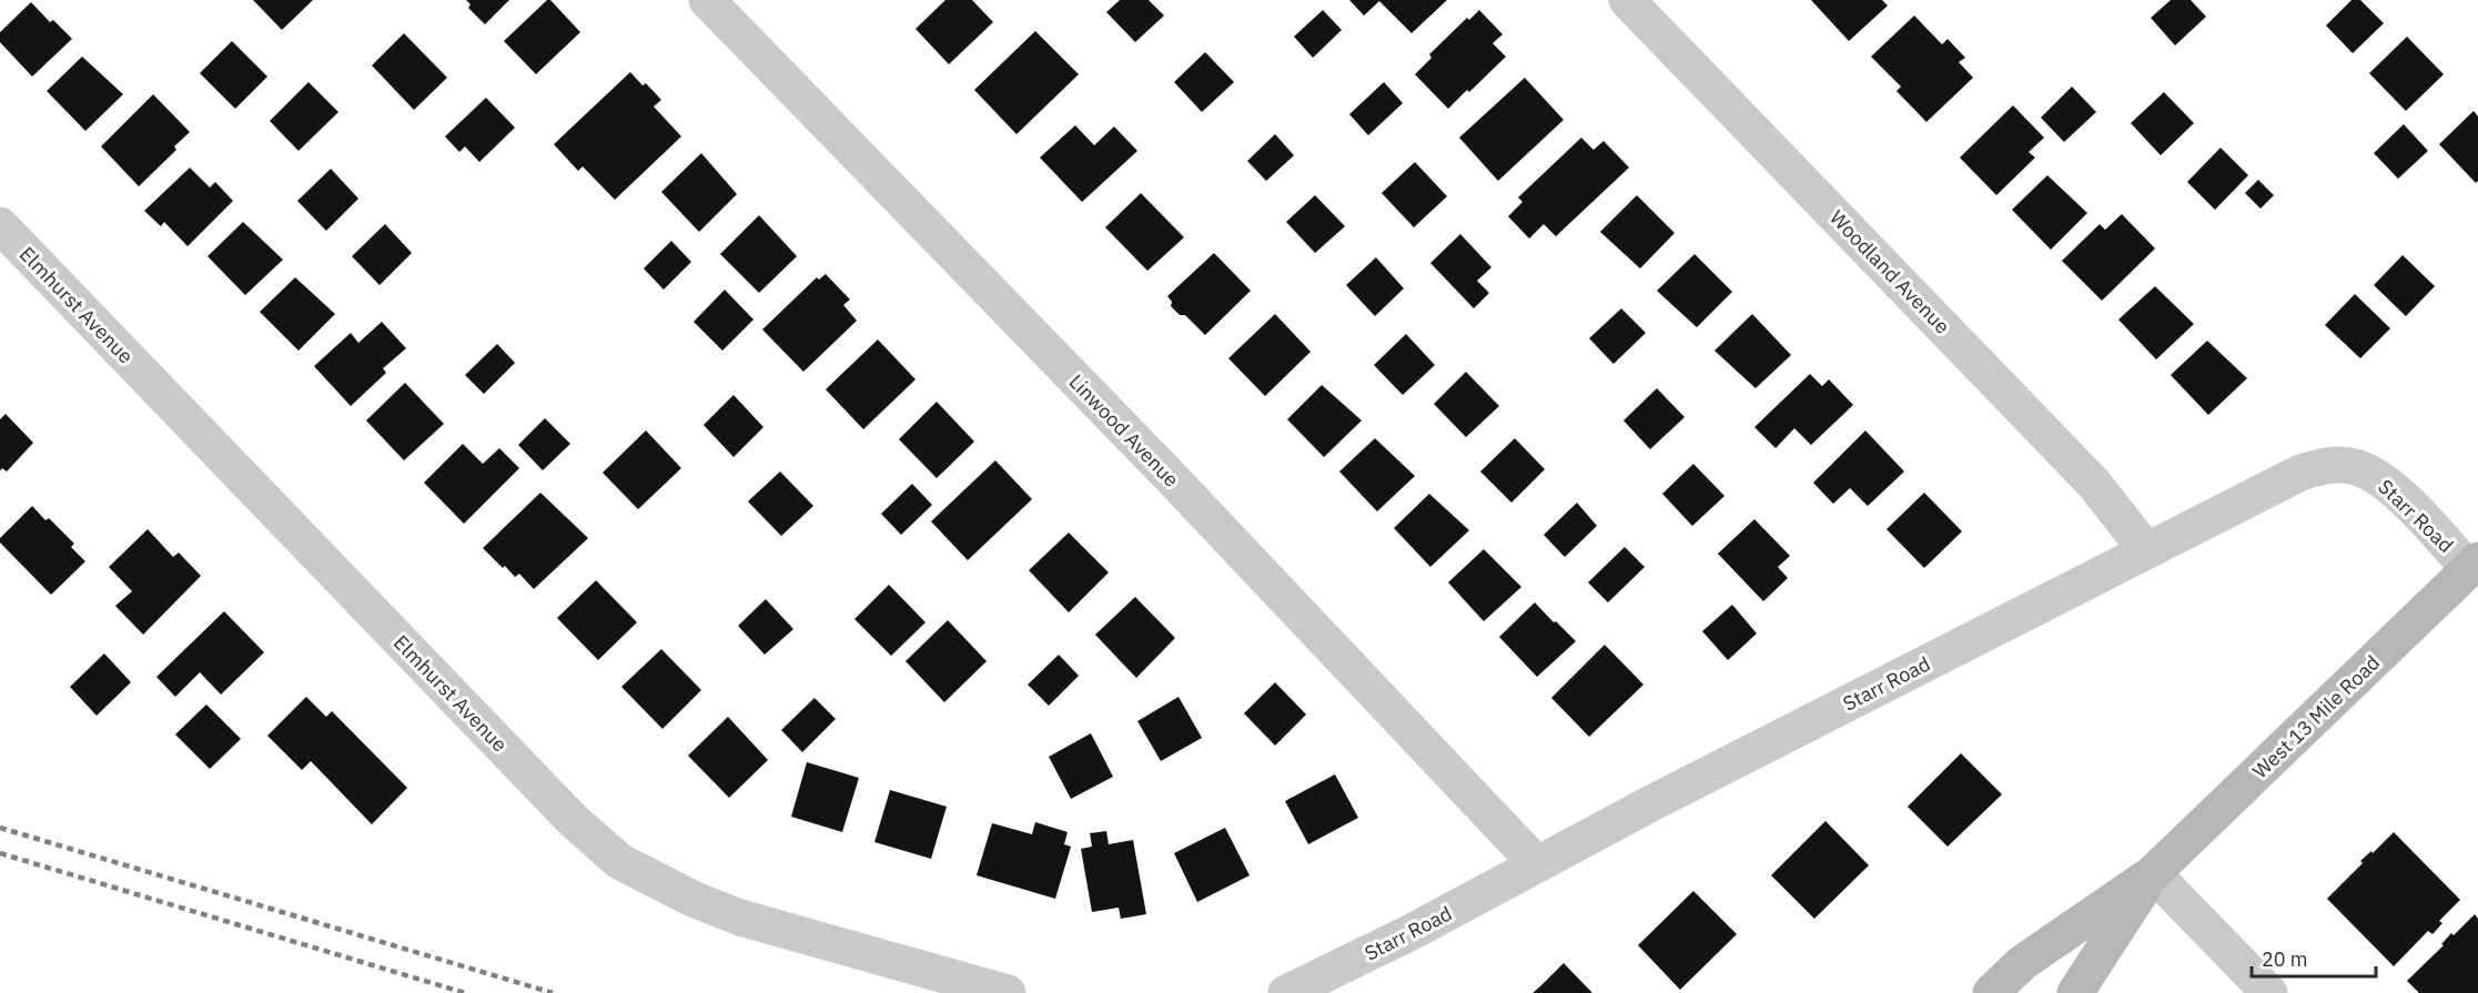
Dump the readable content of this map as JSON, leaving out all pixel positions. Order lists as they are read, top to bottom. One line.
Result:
{"streets":{"main road":["West 13 Mile Road"],"street":["Woodland Avenue","Elmhurst Avenue","Linwood Avenue","Starr Road"]},"crossings":[["Woodland Avenue","Starr Road"],["Linwood Avenue","Starr Road"],["Starr Road","West 13 Mile Road"]],"scale_bar":"20 m"}
